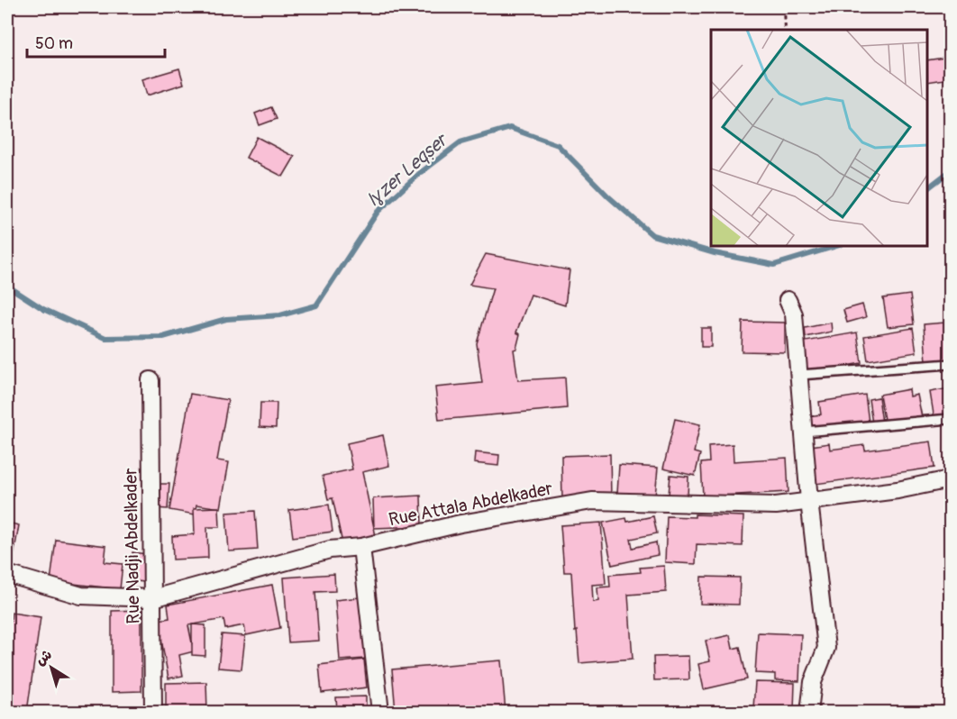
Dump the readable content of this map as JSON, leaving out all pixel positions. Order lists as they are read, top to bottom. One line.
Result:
{"streets":{"street":["Rue Attala Abdelkader","Rue Nadji Abdelkader"]},"crossings":[["Rue Attala Abdelkader","Rue Nadji Abdelkader"]],"water":["Iɣzer Leqṣer"],"scale_bar":"50 m","north":"top left"}
